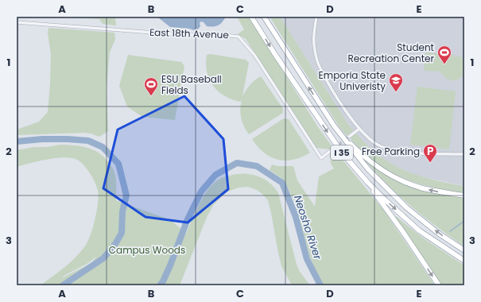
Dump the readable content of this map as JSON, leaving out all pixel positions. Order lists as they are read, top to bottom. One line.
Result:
{"streets":{"highway":["I 35"],"street":["East 18th Avenue"]},"water":["Neosho River"],"parks":["Campus Woods"],"places":{"sports":["Student Recreation Center","ESU Baseball Fields"],"school or university":["Emporia State Univeristy"],"parking":["Free Parking"]},"grid":{"columns":["A","B","C","D","E"],"rows":["1","2","3"]}}
